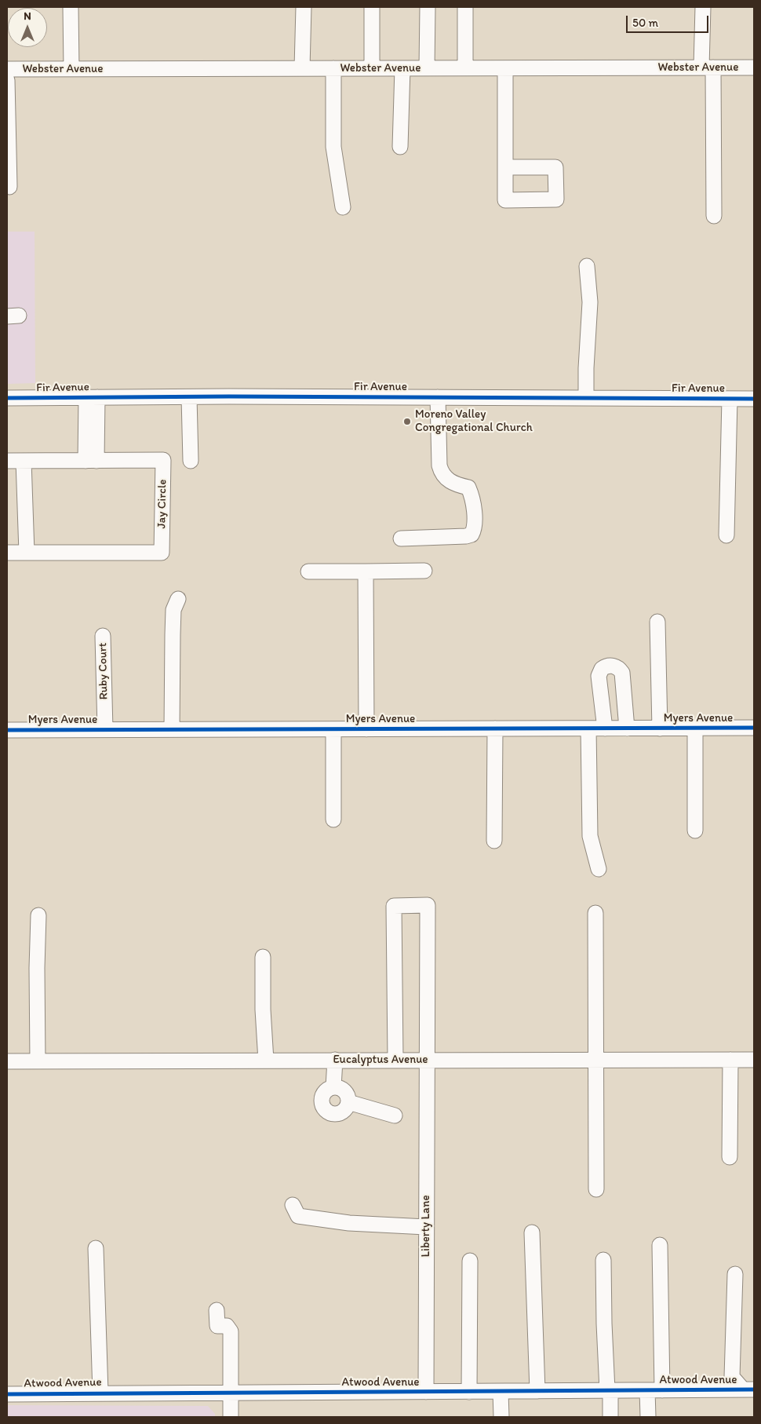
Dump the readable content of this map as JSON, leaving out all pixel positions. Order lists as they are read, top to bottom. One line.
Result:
{"streets":{"street":["Webster Avenue","Fir Avenue","Jay Circle","Ruby Court","Myers Avenue","Eucalyptus Avenue","Liberty Lane","Atwood Avenue"]},"crossings":[["Ruby Court","Myers Avenue"],["Eucalyptus Avenue","Liberty Lane"],["Liberty Lane","Atwood Avenue"]],"places":["Moreno Valley Congregational Church"],"scale_bar":"50 m","north":"top"}
